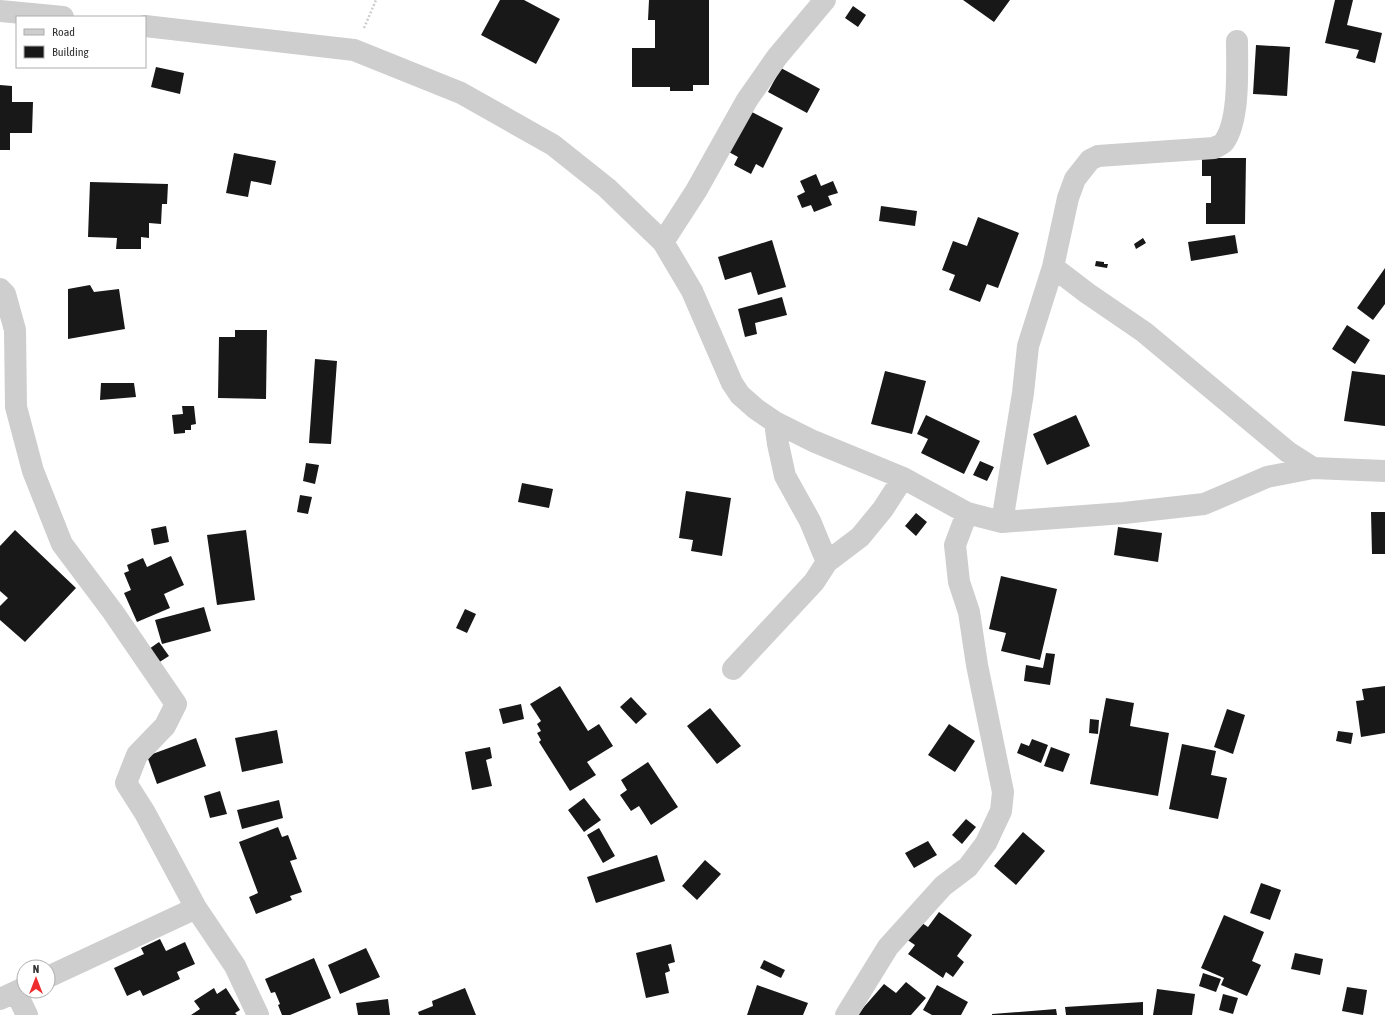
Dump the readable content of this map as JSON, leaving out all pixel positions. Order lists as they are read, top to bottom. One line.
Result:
{"legend":["Road","Building"],"north":"top"}
